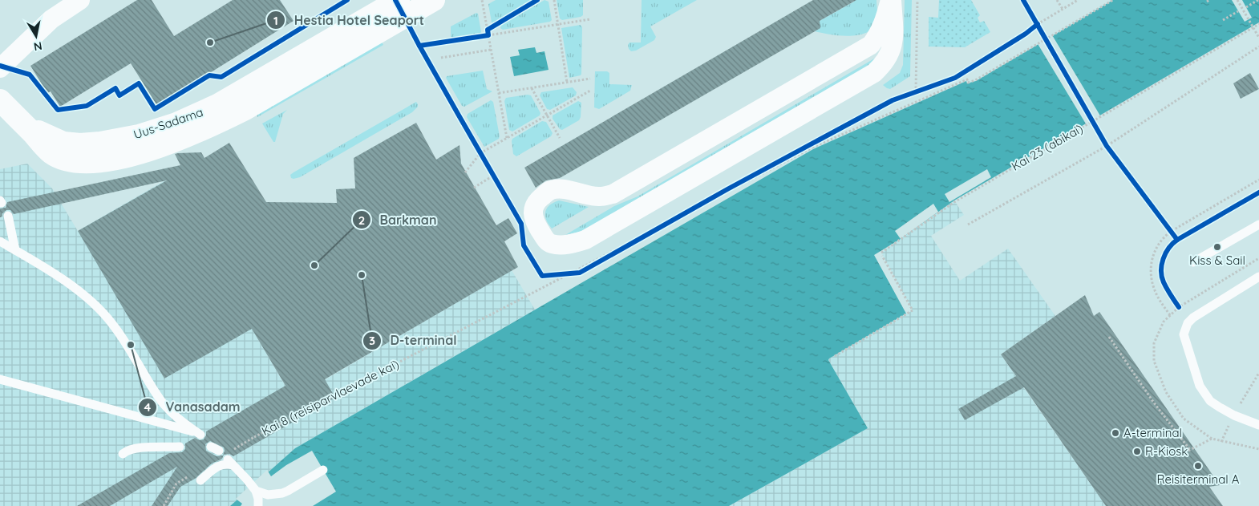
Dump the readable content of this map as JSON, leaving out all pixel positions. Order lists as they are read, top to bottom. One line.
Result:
{"streets":{"street":["Uus-Sadama"],"path":["Kai 23 (abikai)","Kai 8 (reisiparvlaevade kai)"]},"places":["Hestia Hotel Seaport","Kiss & Sail","Barkman","D-terminal","Vanasadam","A-terminal","R-Kiosk","Reisiterminal A"],"north":"bottom"}
